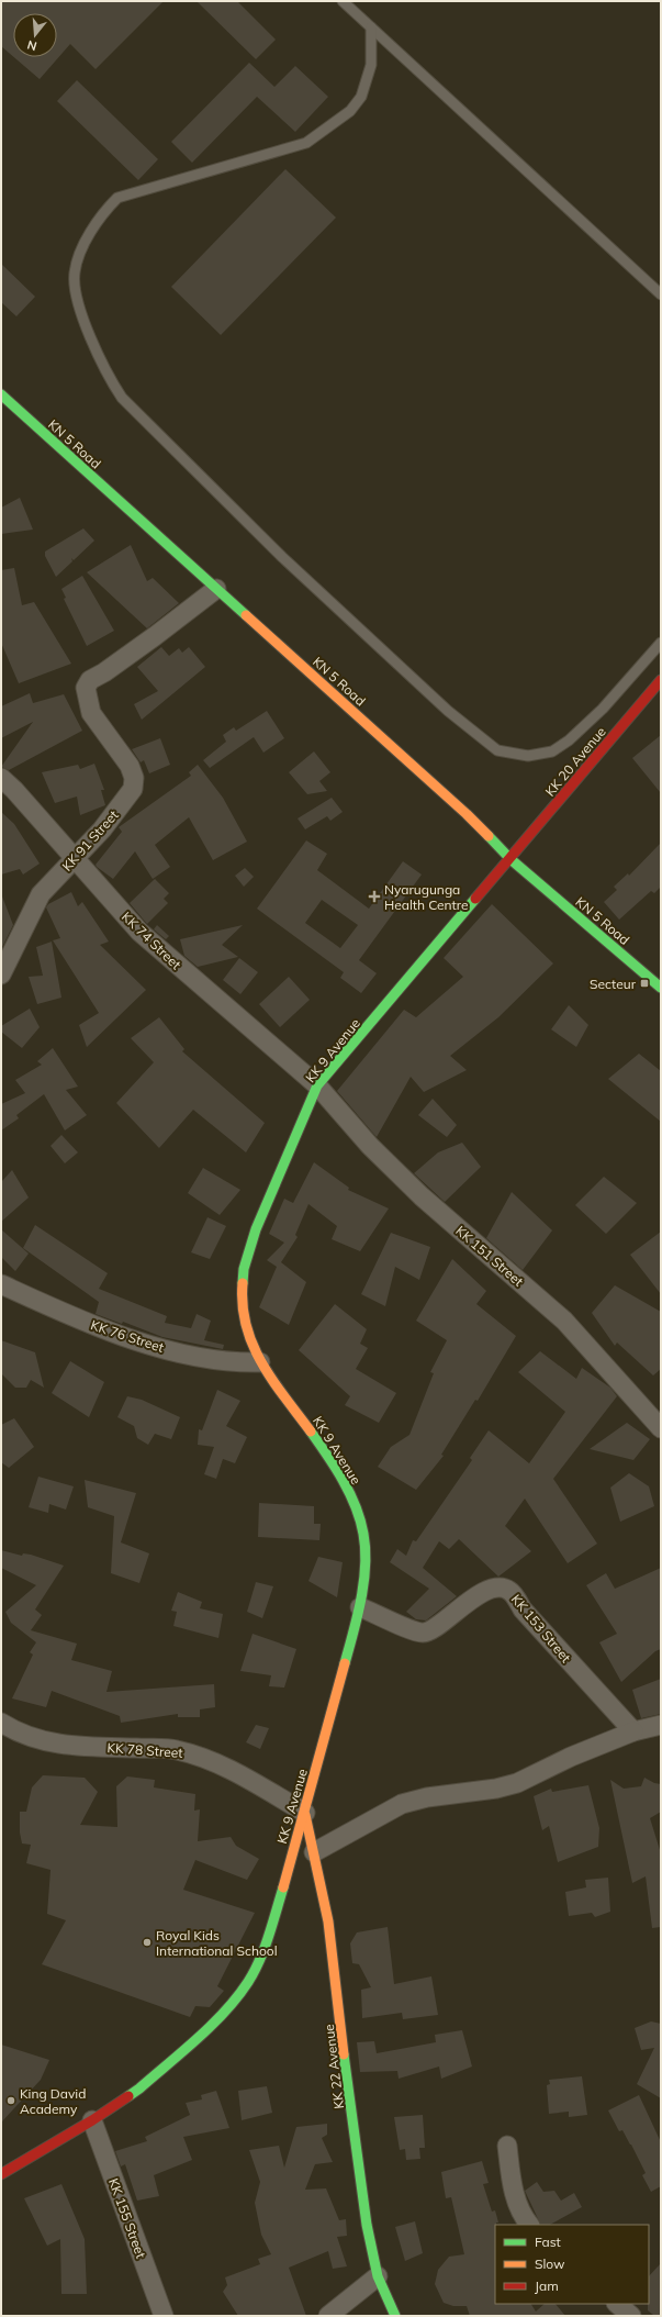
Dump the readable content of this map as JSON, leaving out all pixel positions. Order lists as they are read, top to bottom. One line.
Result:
{"streets":{"main road":["KN 5 Road","KK 20 Avenue","KK 9 Avenue","KK 22 Avenue"],"street":["KK 91 Street","KK 74 Street","KK 151 Street","KK 76 Street","KK 153 Street","KK 78 Street","KK 155 Street"]},"crossings":[["KN 5 Road","KK 20 Avenue"],["KN 5 Road","KK 91 Street"],["KN 5 Road","KK 9 Avenue"],["KK 20 Avenue","KK 9 Avenue"],["KK 91 Street","KK 74 Street"],["KK 74 Street","KK 9 Avenue"],["KK 74 Street","KK 151 Street"],["KK 9 Avenue","KK 151 Street"],["KK 9 Avenue","KK 76 Street"],["KK 9 Avenue","KK 153 Street"],["KK 9 Avenue","KK 78 Street"],["KK 9 Avenue","KK 22 Avenue"],["KK 9 Avenue","KK 155 Street"],["KK 78 Street","KK 22 Avenue"]],"places":{"health":["Nyarugunga Health Centre"],"transit":["Secteur"],"other":["Royal Kids International School","King David Academy"]},"legend":["Fast","Slow","Jam"],"north":"bottom"}
